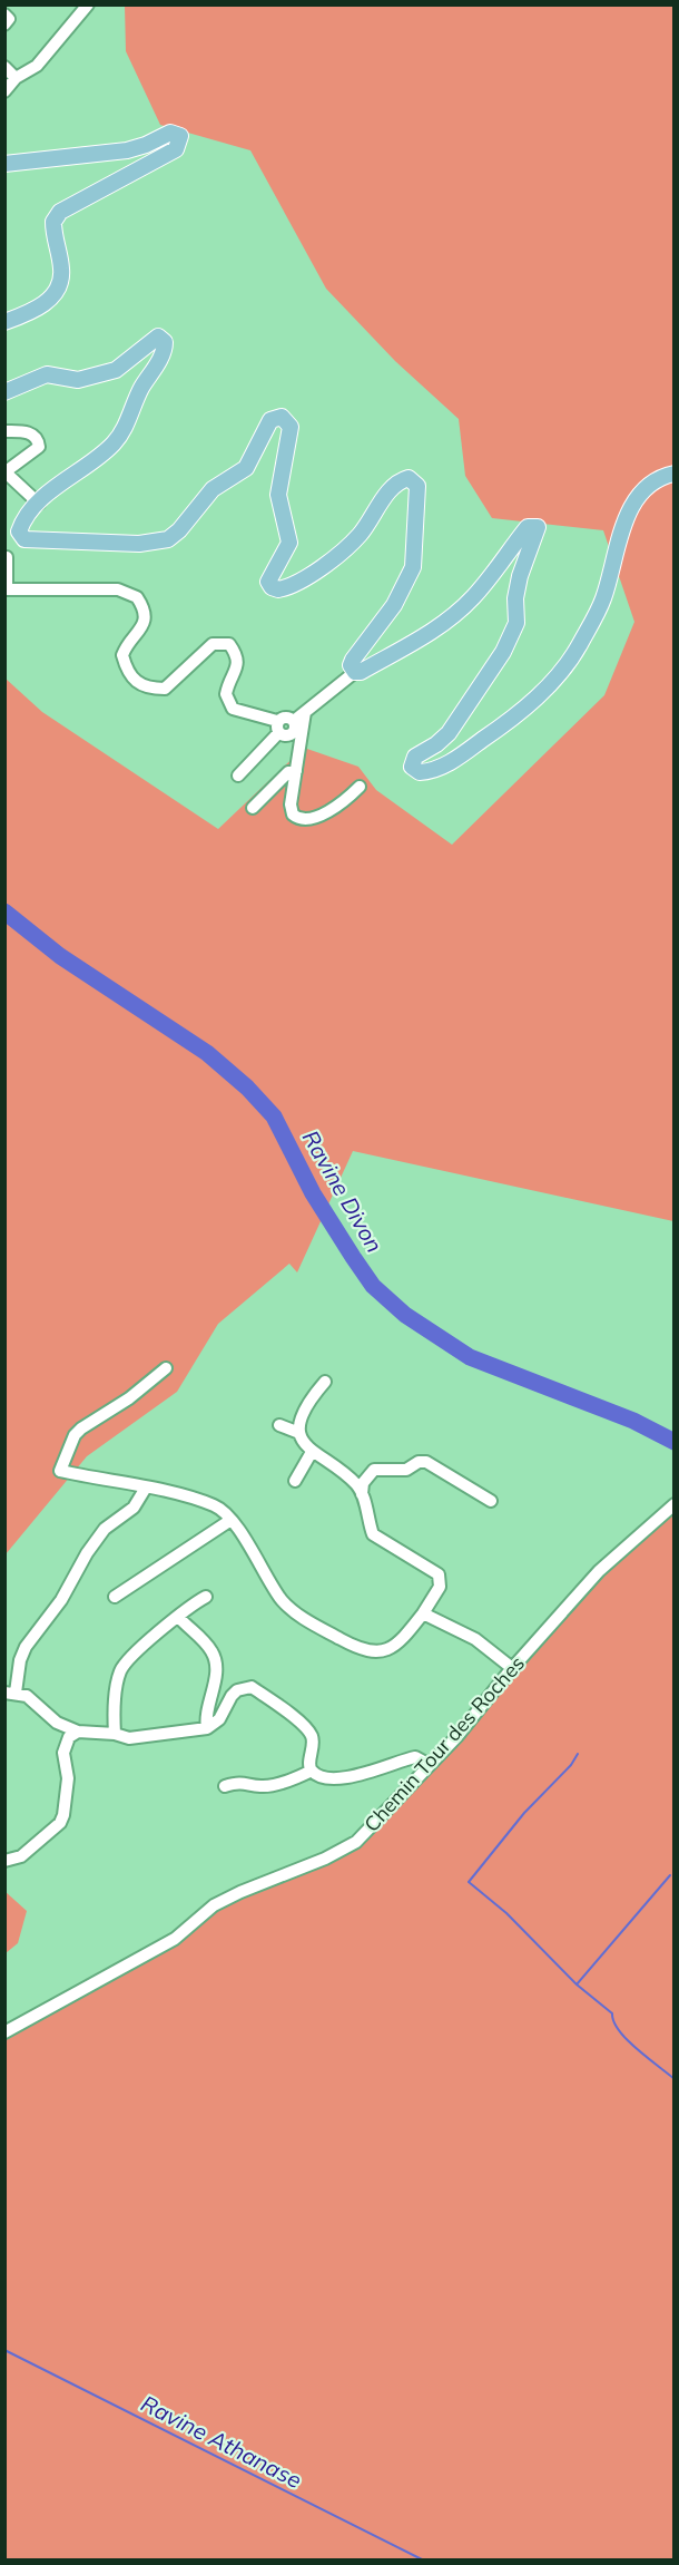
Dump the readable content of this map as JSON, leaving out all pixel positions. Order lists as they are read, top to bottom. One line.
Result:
{"streets":{"street":["Chemin Tour des Roches"]},"water":["Ravine Divon","Ravine Athanase"]}
